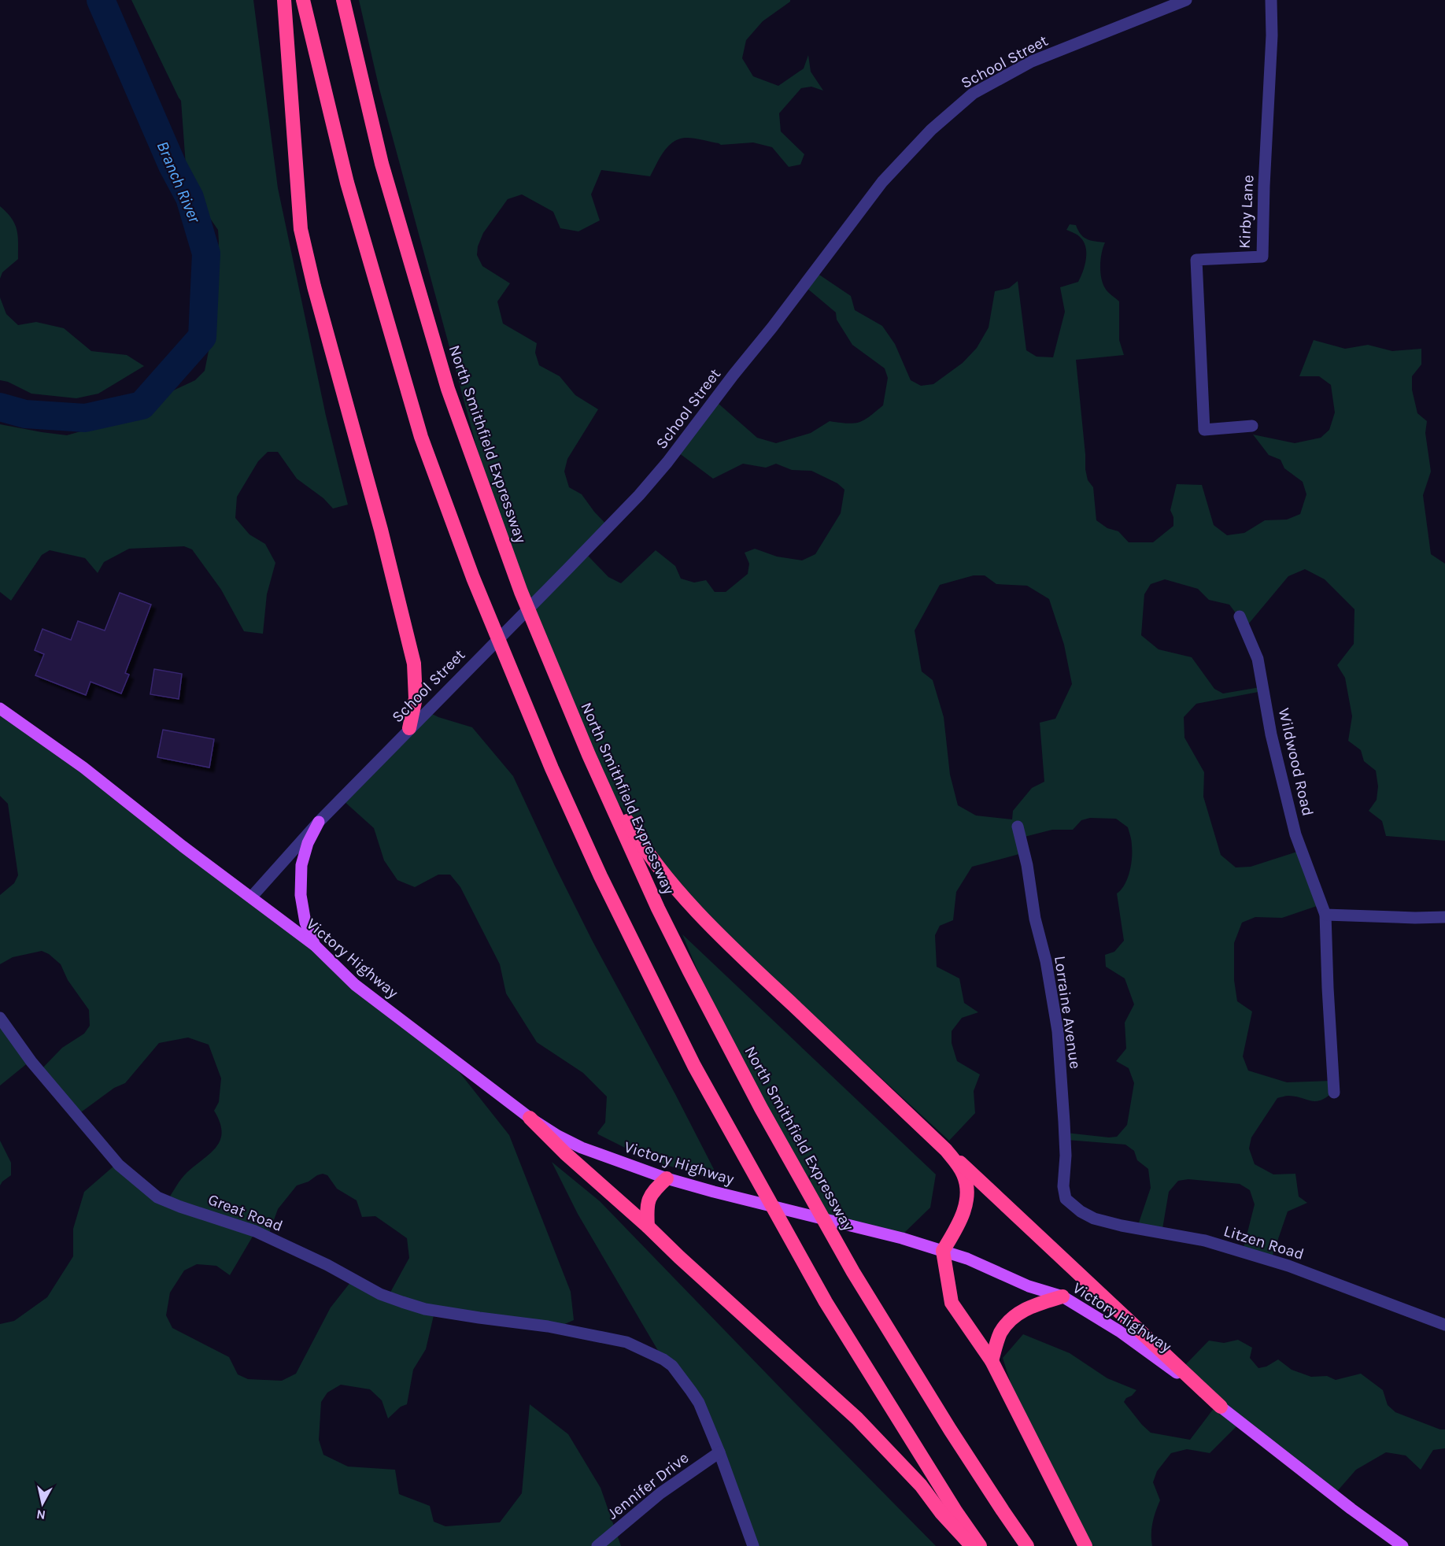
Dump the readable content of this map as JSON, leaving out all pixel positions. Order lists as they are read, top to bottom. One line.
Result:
{"streets":{"highway":["North Smithfield Expressway"],"main road":["Victory Highway"],"street":["School Street","Kirby Lane","Wildwood Road","Lorraine Avenue","Great Road","Litzen Road","Jennifer Drive"]},"crossings":[["School Street","Victory Highway"],["Lorraine Avenue","Litzen Road"],["Great Road","Jennifer Drive"]],"water":["Branch River"],"north":"bottom"}
